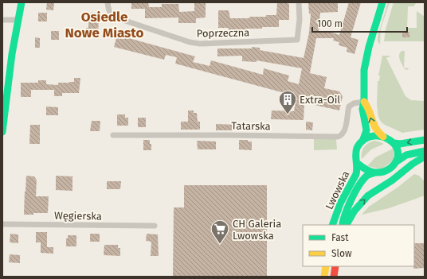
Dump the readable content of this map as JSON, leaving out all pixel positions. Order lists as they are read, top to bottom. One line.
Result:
{"streets":{"main road":["Lwowska"],"street":["Poprzeczna","Tatarska","Węgierska"]},"districts":["Osiedle Nowe Miasto"],"places":{"building":["Extra-Oil"],"supermarket":["CH Galeria Lwowska"]},"legend":["Fast","Slow"],"scale_bar":"100 m"}
